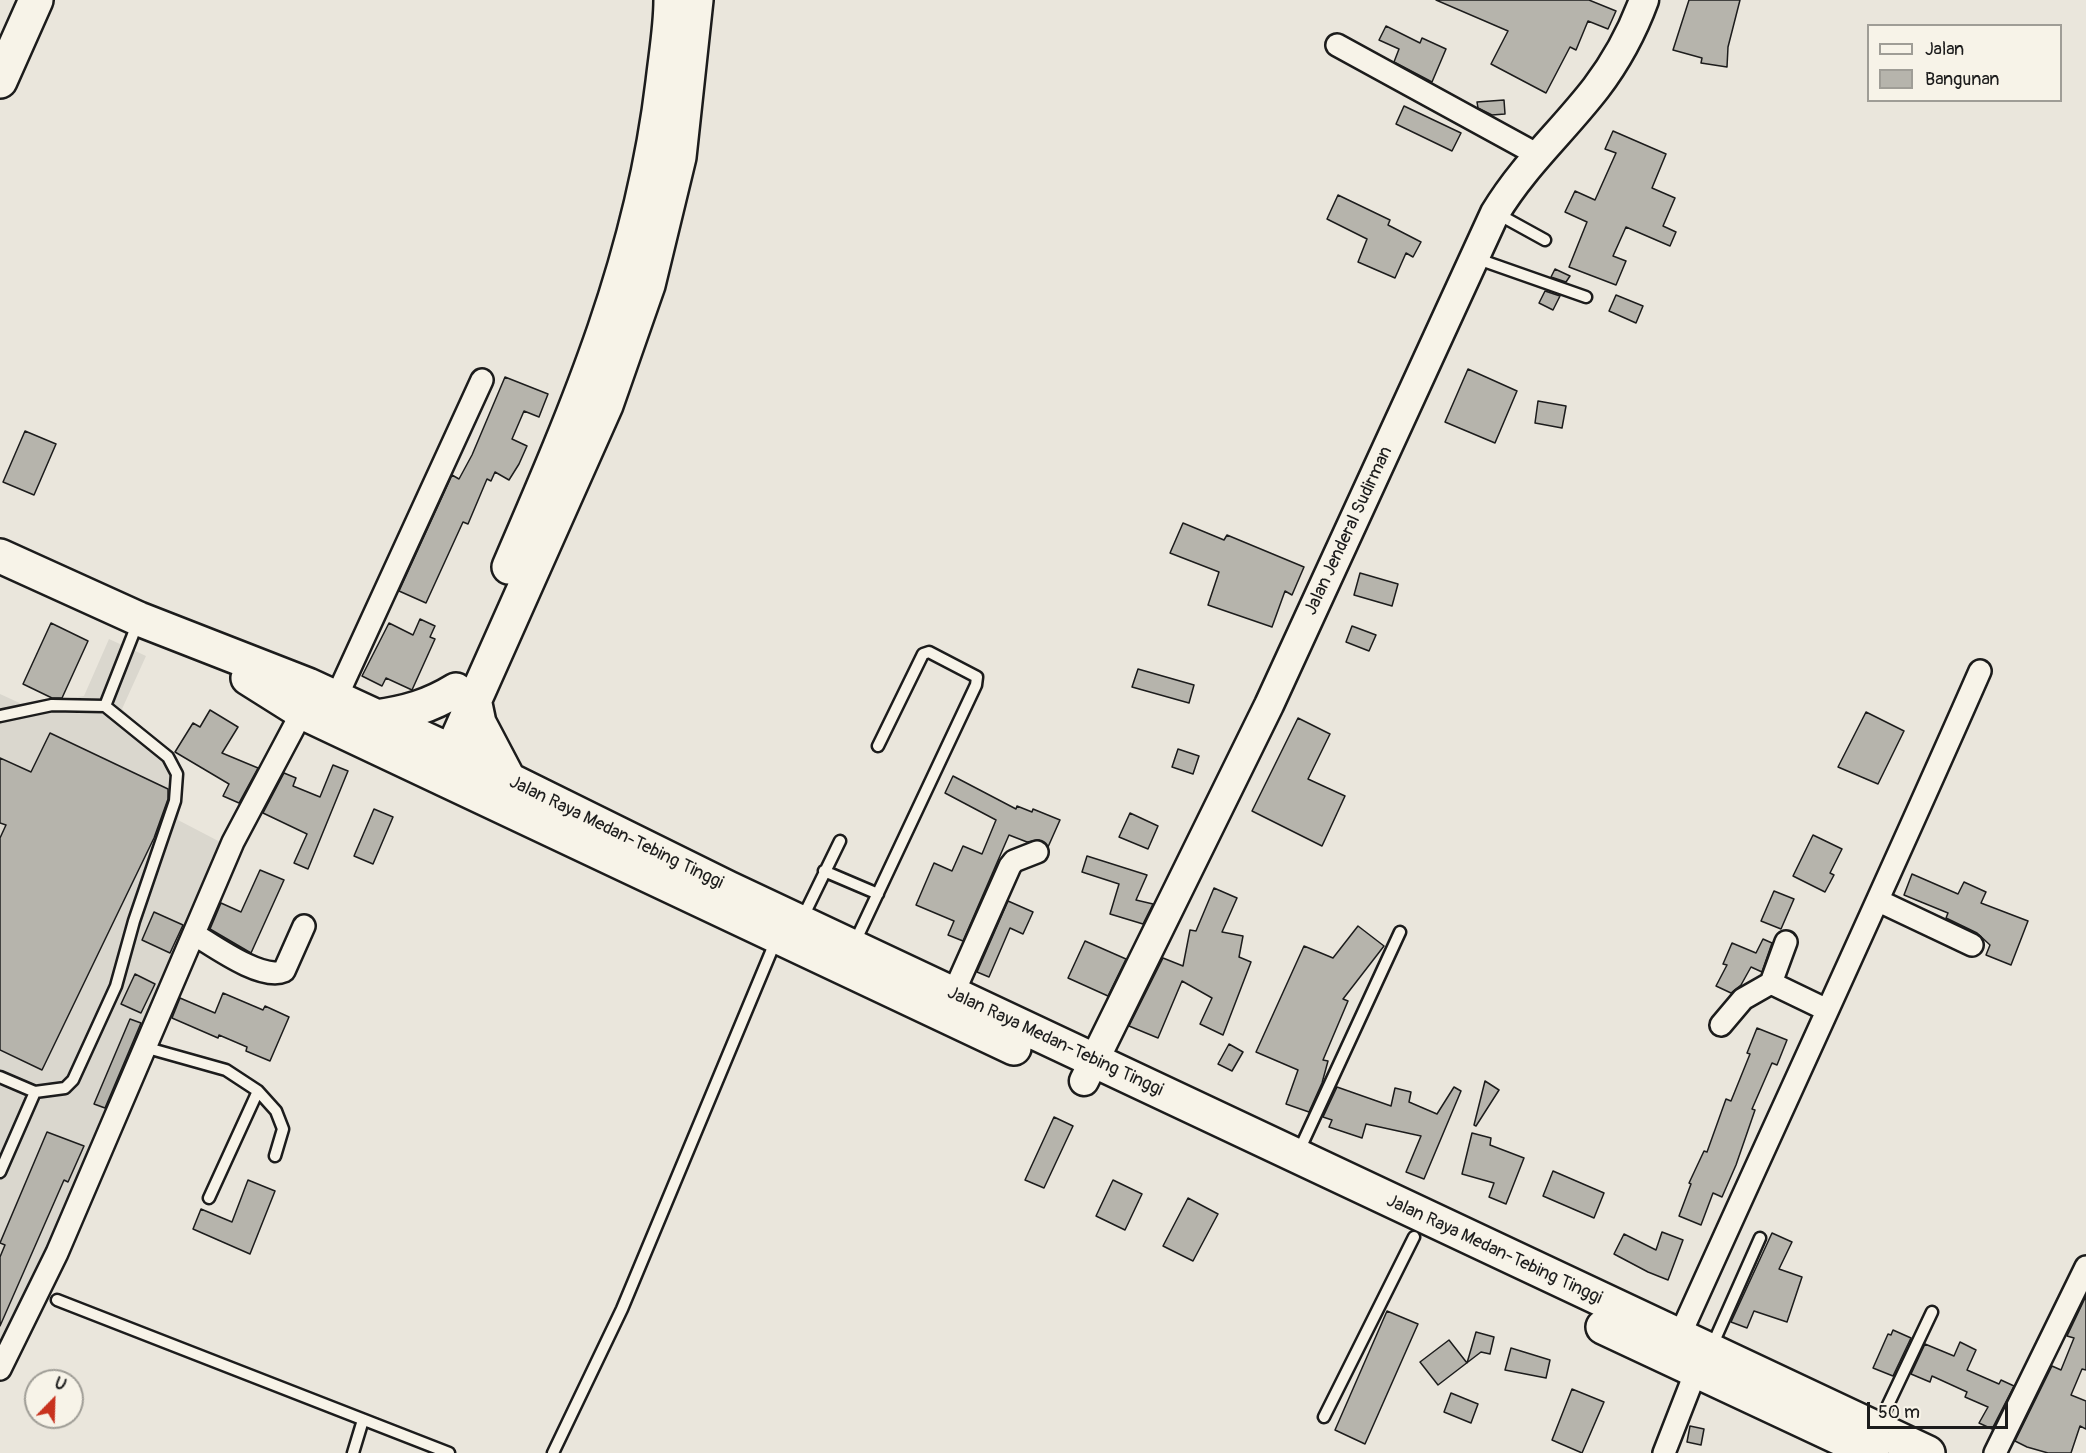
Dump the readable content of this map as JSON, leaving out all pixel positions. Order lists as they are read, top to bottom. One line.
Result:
{"streets":{"highway":["Jalan Raya Medan-Tebing Tinggi"],"main road":["Jalan Jenderal Sudirman"]},"crossings":[["Jalan Jenderal Sudirman","Jalan Raya Medan-Tebing Tinggi"]],"legend":["Jalan","Bangunan"],"scale_bar":"50 m","north":"top right"}
